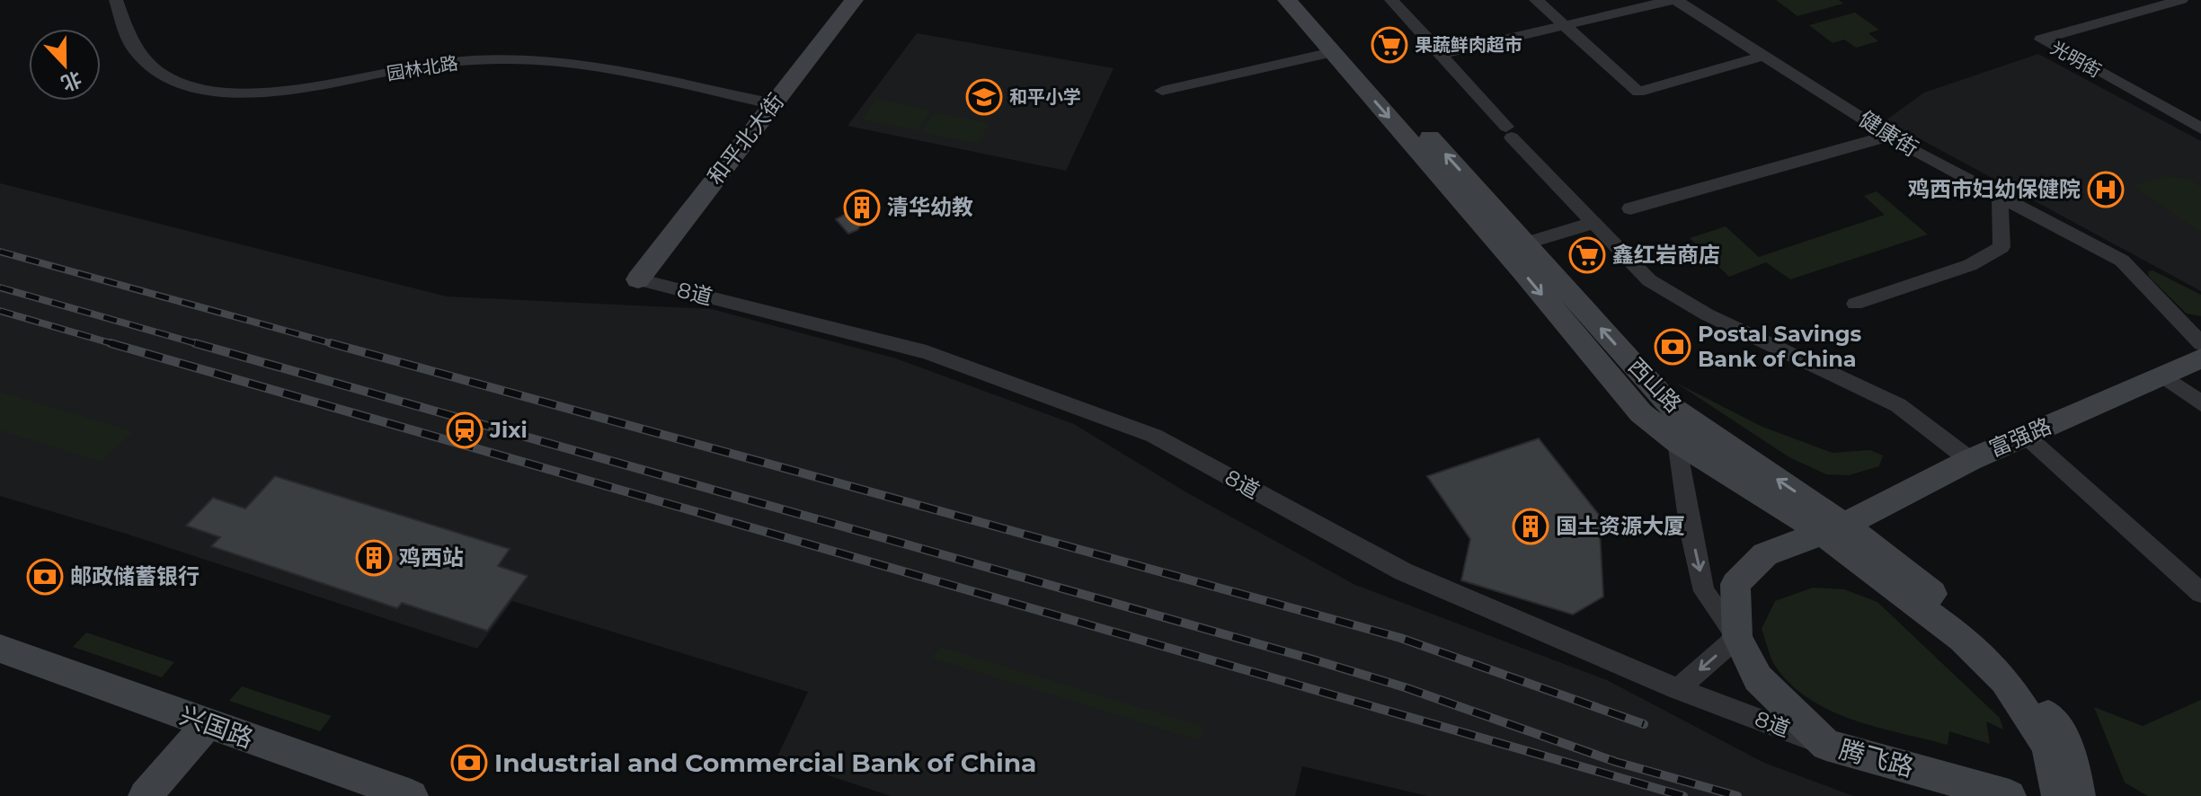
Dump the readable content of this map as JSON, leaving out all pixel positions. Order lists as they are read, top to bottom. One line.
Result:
{"streets":{"main road":["和平北大街","西山路","富强路","兴国路","腾飞路"],"street":["光明街","园林北路","健康街","8道"]},"crossings":[["园林北路","和平北大街"],["和平北大街","8道"],["8道","腾飞路"],["西山路","富强路"]],"places":{"supermarket":["果蔬鲜肉超市","鑫红岩商店"],"school or university":["和平小学"],"hospital":["鸡西市妇幼保健院"],"building":["清华幼教","国土资源大厦","鸡西站"],"bank":["Postal Savings Bank of China","邮政储蓄银行","Industrial and Commercial Bank of China"],"station":["Jixi"]},"north":"bottom"}
